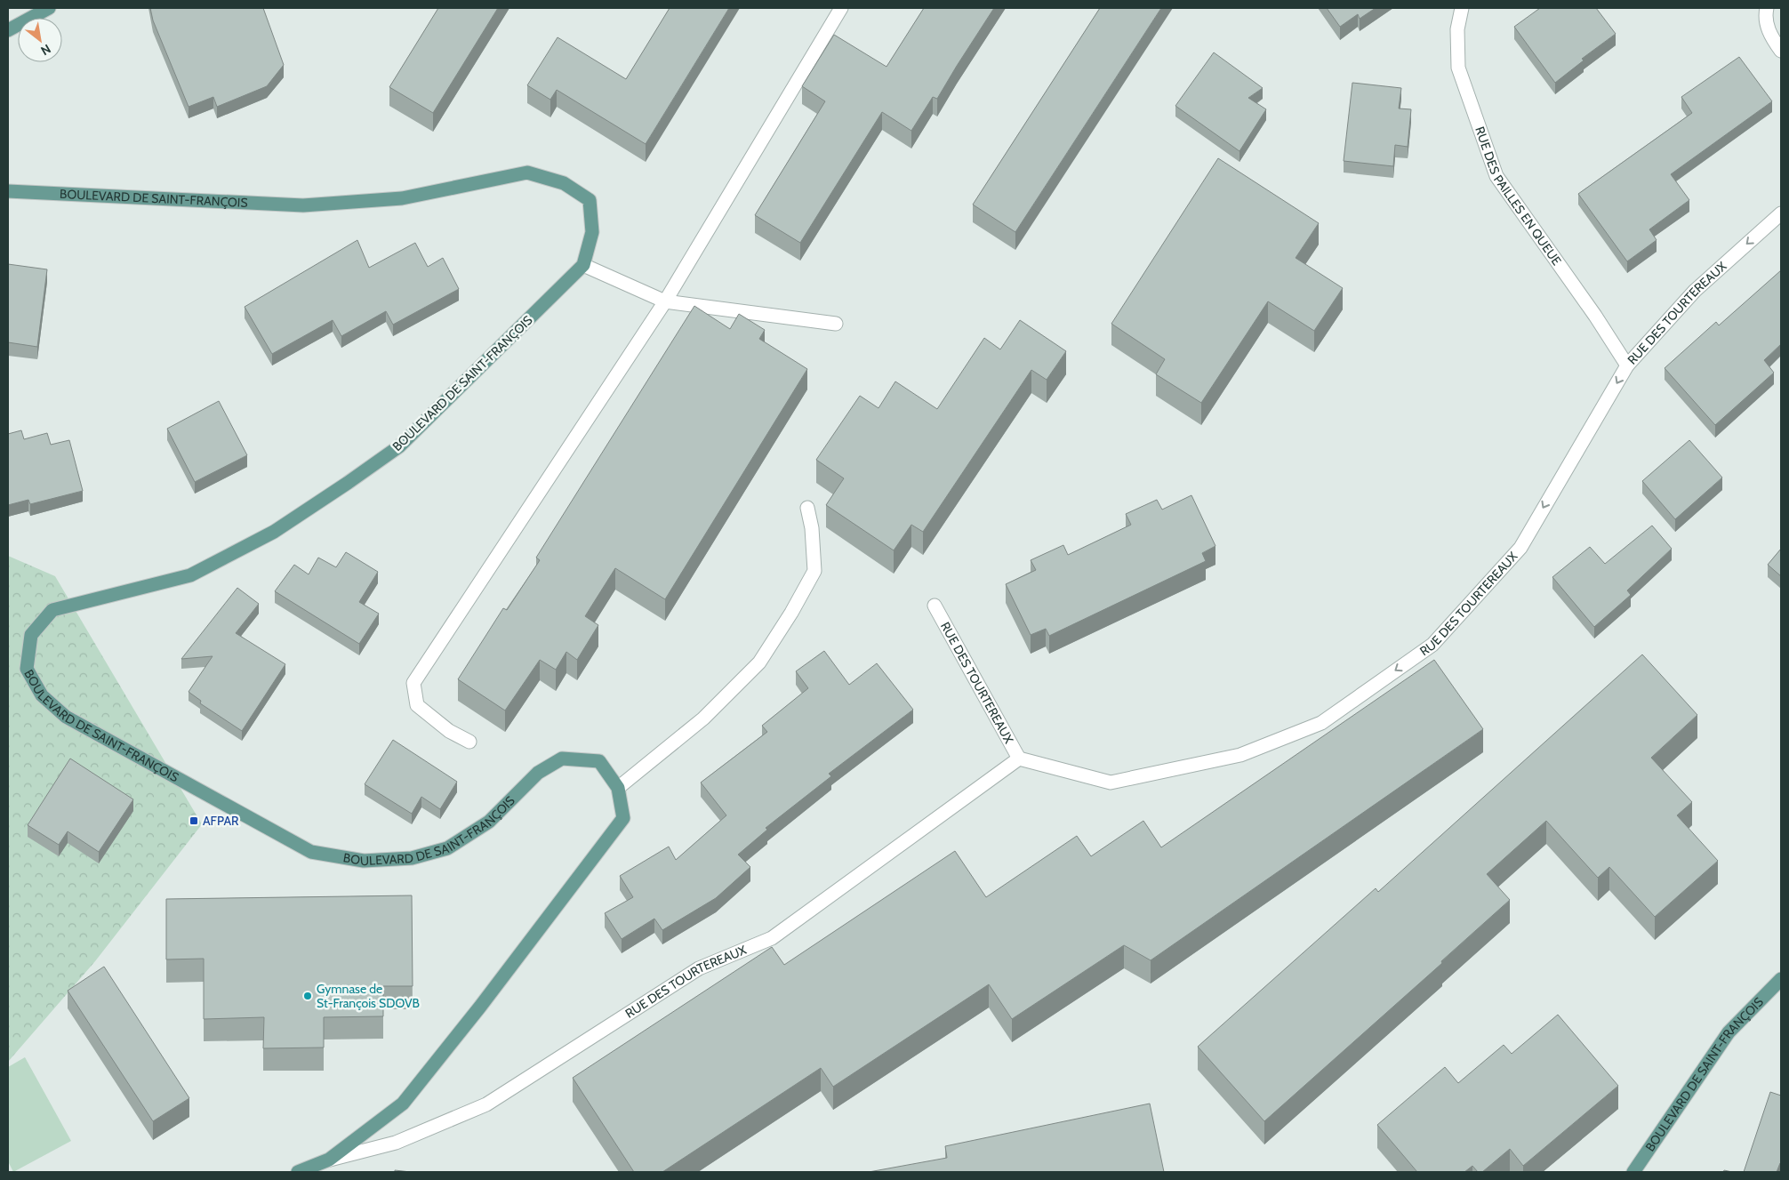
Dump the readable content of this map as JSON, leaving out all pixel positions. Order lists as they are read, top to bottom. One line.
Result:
{"streets":{"main road":["BOULEVARD DE SAINT-FRANÇOIS"],"street":["RUE DES PAILLES EN QUEUE","RUE DES TOURTEREAUX"]},"crossings":[["RUE DES PAILLES EN QUEUE","RUE DES TOURTEREAUX"],["BOULEVARD DE SAINT-FRANÇOIS","RUE DES TOURTEREAUX"]],"one_way":["RUE DES TOURTEREAUX"],"places":{"transit":["AFPAR"],"other":["Gymnase de St-François SDOVB"]},"north":"bottom right"}
